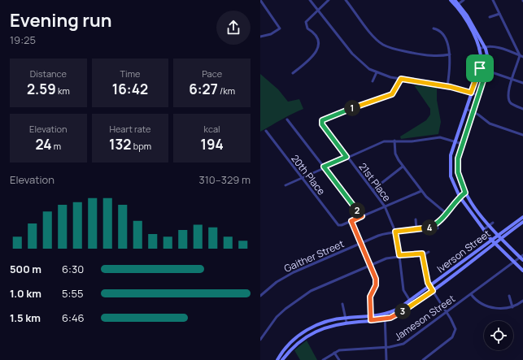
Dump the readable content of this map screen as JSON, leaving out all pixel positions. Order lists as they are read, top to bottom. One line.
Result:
{"streets":{"street":["20th Place","21st Place","Iverson Street","Gaither Street","Jameson Street"]},"crossings":[["21st Place","Iverson Street"],["21st Place","Gaither Street"]],"page":{"heading":["Evening run","19:25"],"stats":[["Distance","2.59 km"],["Time","16:42"],["Pace","6:27 /km"],["Elevation","24 m"],["Heart rate","132 bpm"],["kcal","194"]],"pins":["1","2","4","3"],"chart":["Elevation","310–329 m"],"list":[{"name":"500 m","note":"6:30"},{"name":"1.0 km","note":"5:55"},{"name":"1.5 km","note":"6:46"}]}}
